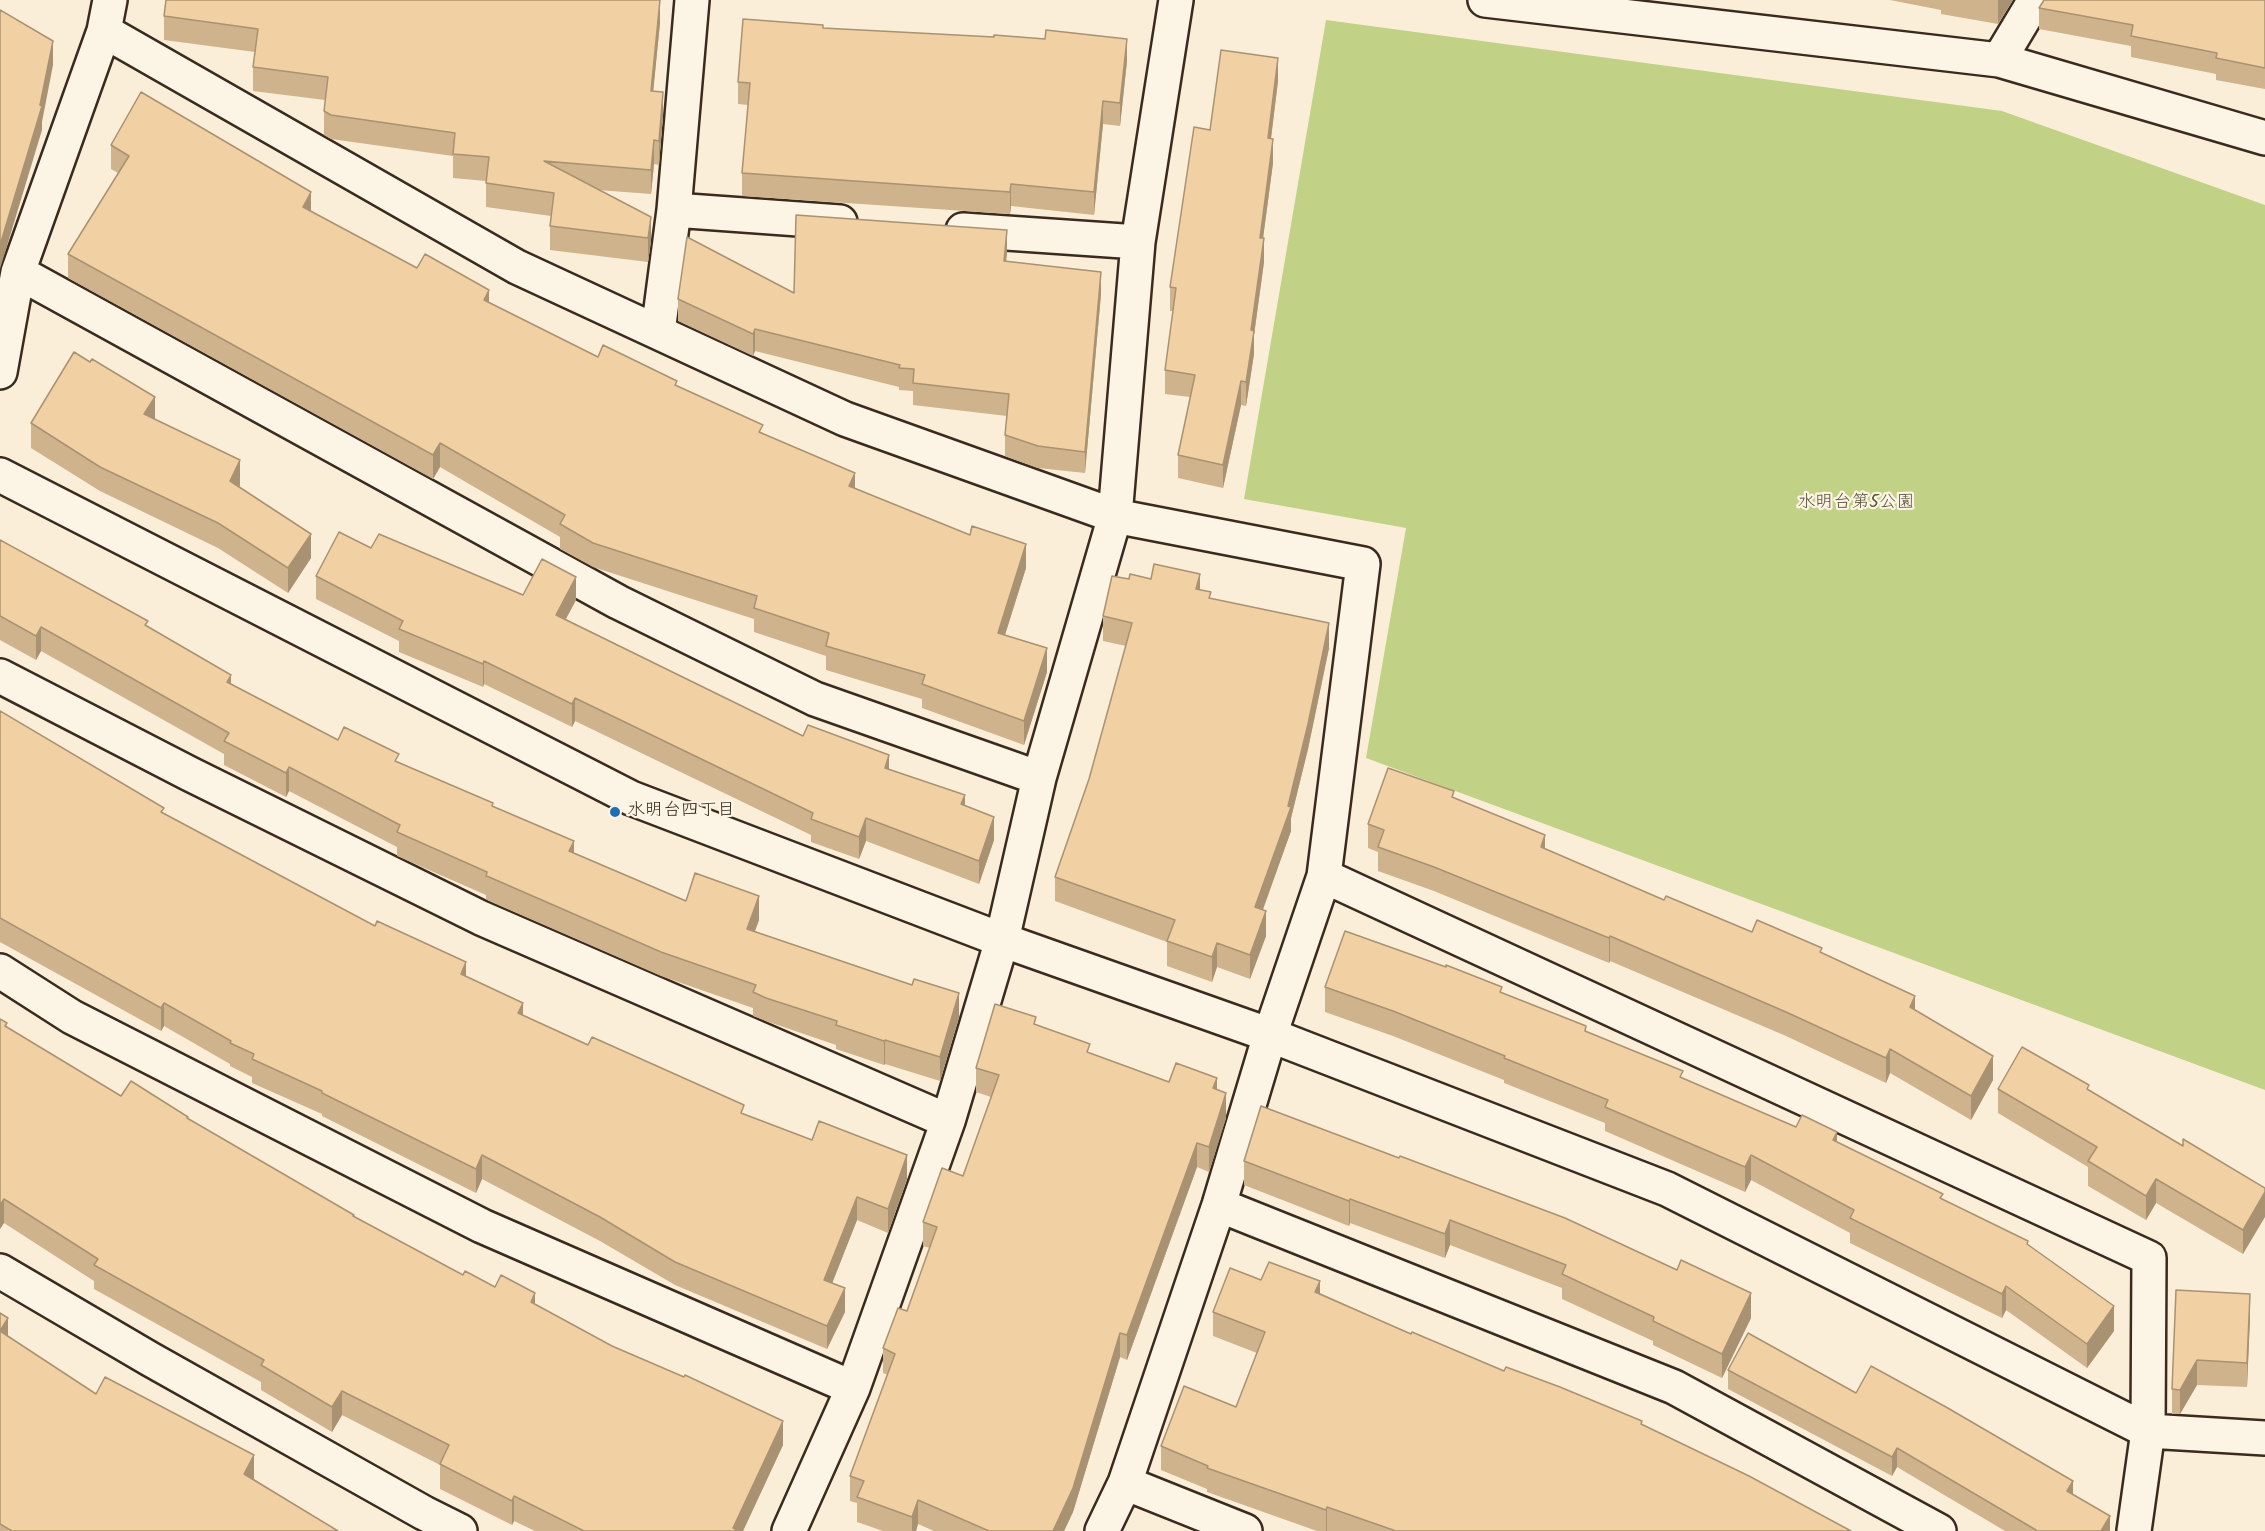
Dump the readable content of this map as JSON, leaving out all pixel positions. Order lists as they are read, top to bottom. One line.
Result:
{"parks":["水明台第5公園"],"places":["水明台四丁目"]}
